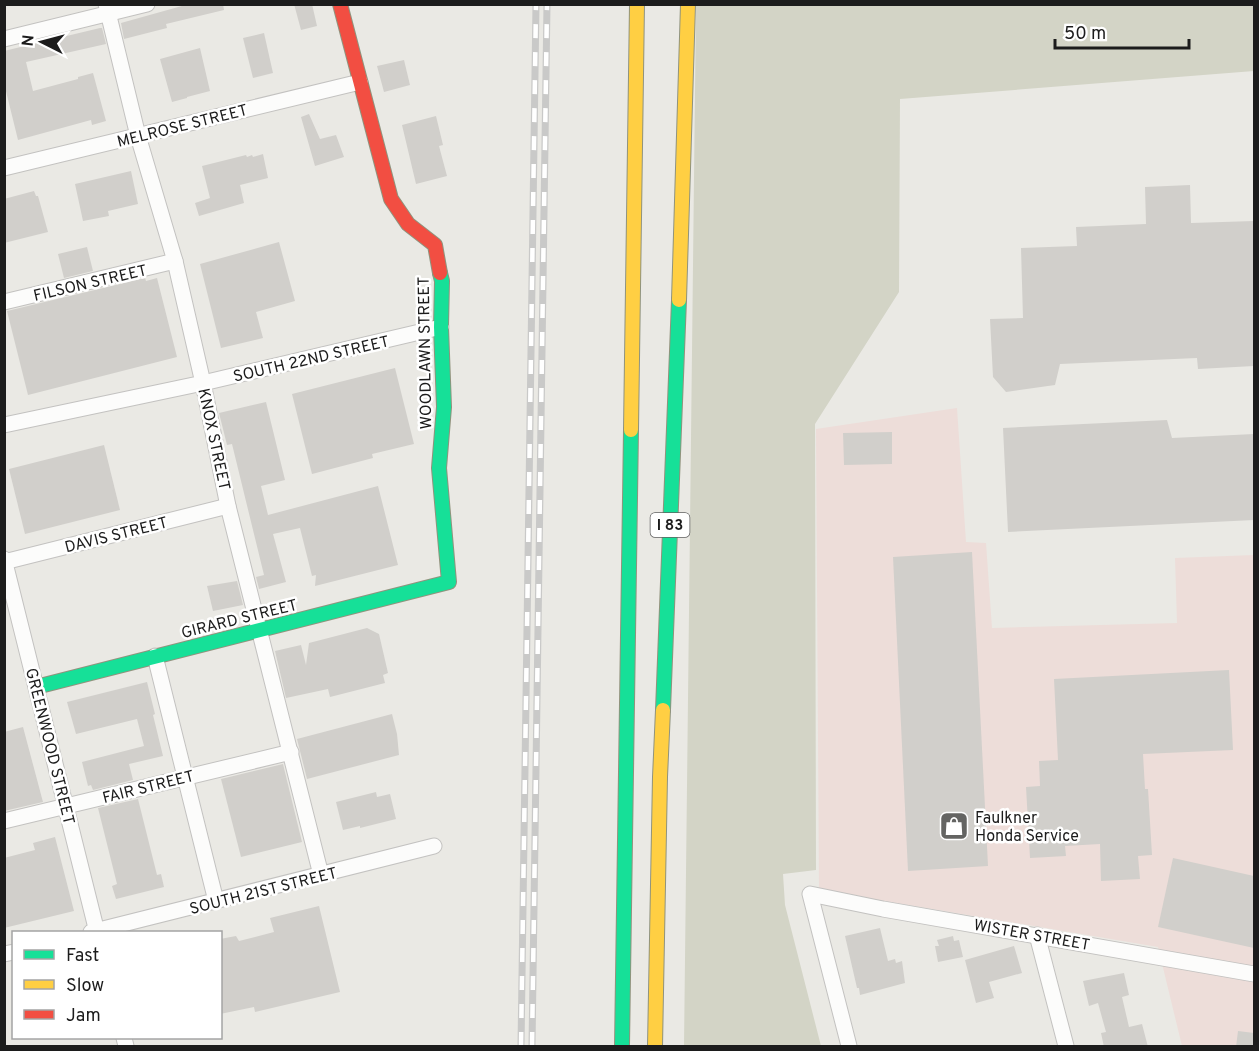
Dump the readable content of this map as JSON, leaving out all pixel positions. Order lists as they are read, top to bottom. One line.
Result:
{"streets":{"main road":["WOODLAWN STREET","I 83","GIRARD STREET"],"street":["MELROSE STREET","FILSON STREET","SOUTH 22ND STREET","KNOX STREET","DAVIS STREET","GREENWOOD STREET","FAIR STREET","SOUTH 21ST STREET","WISTER STREET"]},"crossings":[["MELROSE STREET","WOODLAWN STREET"],["MELROSE STREET","KNOX STREET"],["FILSON STREET","KNOX STREET"],["WOODLAWN STREET","SOUTH 22ND STREET"],["WOODLAWN STREET","GIRARD STREET"],["SOUTH 22ND STREET","KNOX STREET"],["KNOX STREET","DAVIS STREET"],["KNOX STREET","GIRARD STREET"],["KNOX STREET","FAIR STREET"],["KNOX STREET","SOUTH 21ST STREET"],["DAVIS STREET","GREENWOOD STREET"],["GIRARD STREET","GREENWOOD STREET"],["GREENWOOD STREET","FAIR STREET"]],"places":{"shop":["Faulkner Honda Service"]},"legend":["Fast","Slow","Jam"],"scale_bar":"50 m","north":"left"}
